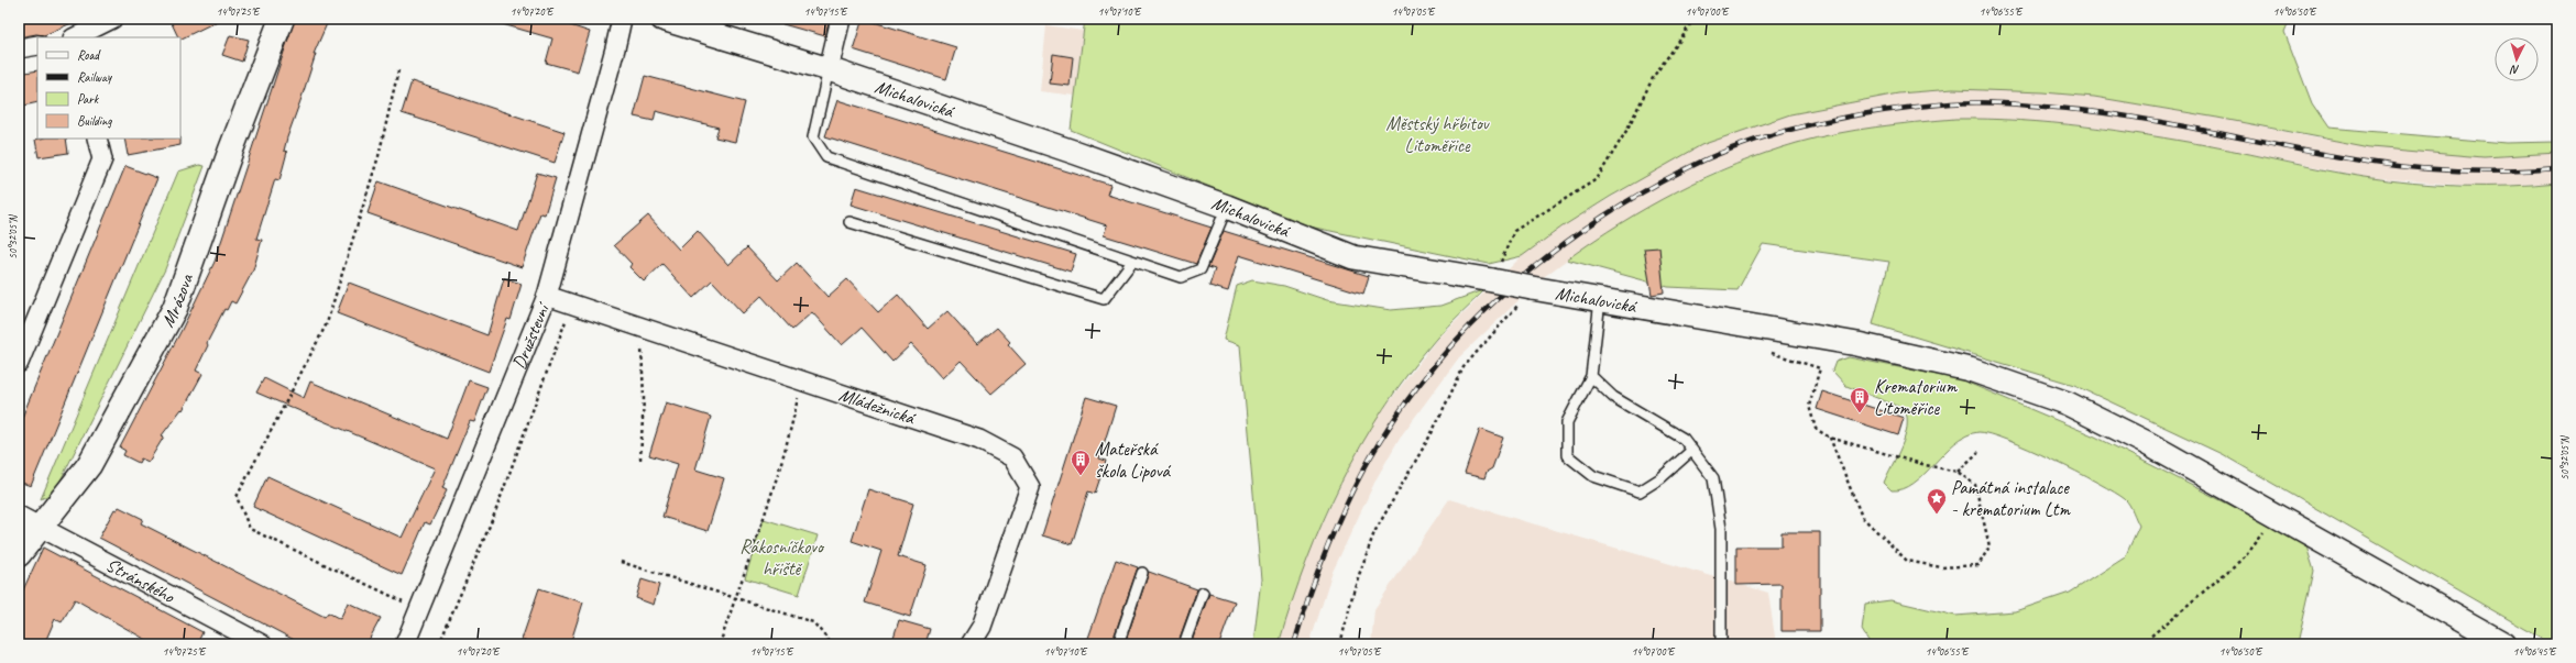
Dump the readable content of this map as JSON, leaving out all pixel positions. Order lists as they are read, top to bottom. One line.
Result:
{"streets":{"main road":["Mrázova"],"street":["Michalovická","Družstevní","Mládežnická","Stránského"]},"crossings":[["Mrázova","Stránského"],["Družstevní","Mládežnická"]],"parks":["Městský hřbitov Litoměřice","Rákosníčkovo hřiště"],"places":{"building":["Krematorium Litoměřice","Mateřská škola Lipová"],"place":["Památná instalace - krematorium Ltm"]},"legend":["Road","Railway","Park","Building"],"north":"bottom","coordinates":["14°07'25\"E","14°07'20\"E","14°07'15\"E","14°07'10\"E","14°07'05\"E","14°07'00\"E","14°06'55\"E","14°06'50\"E","50°32'05\"N","14°06'45\"E"]}
